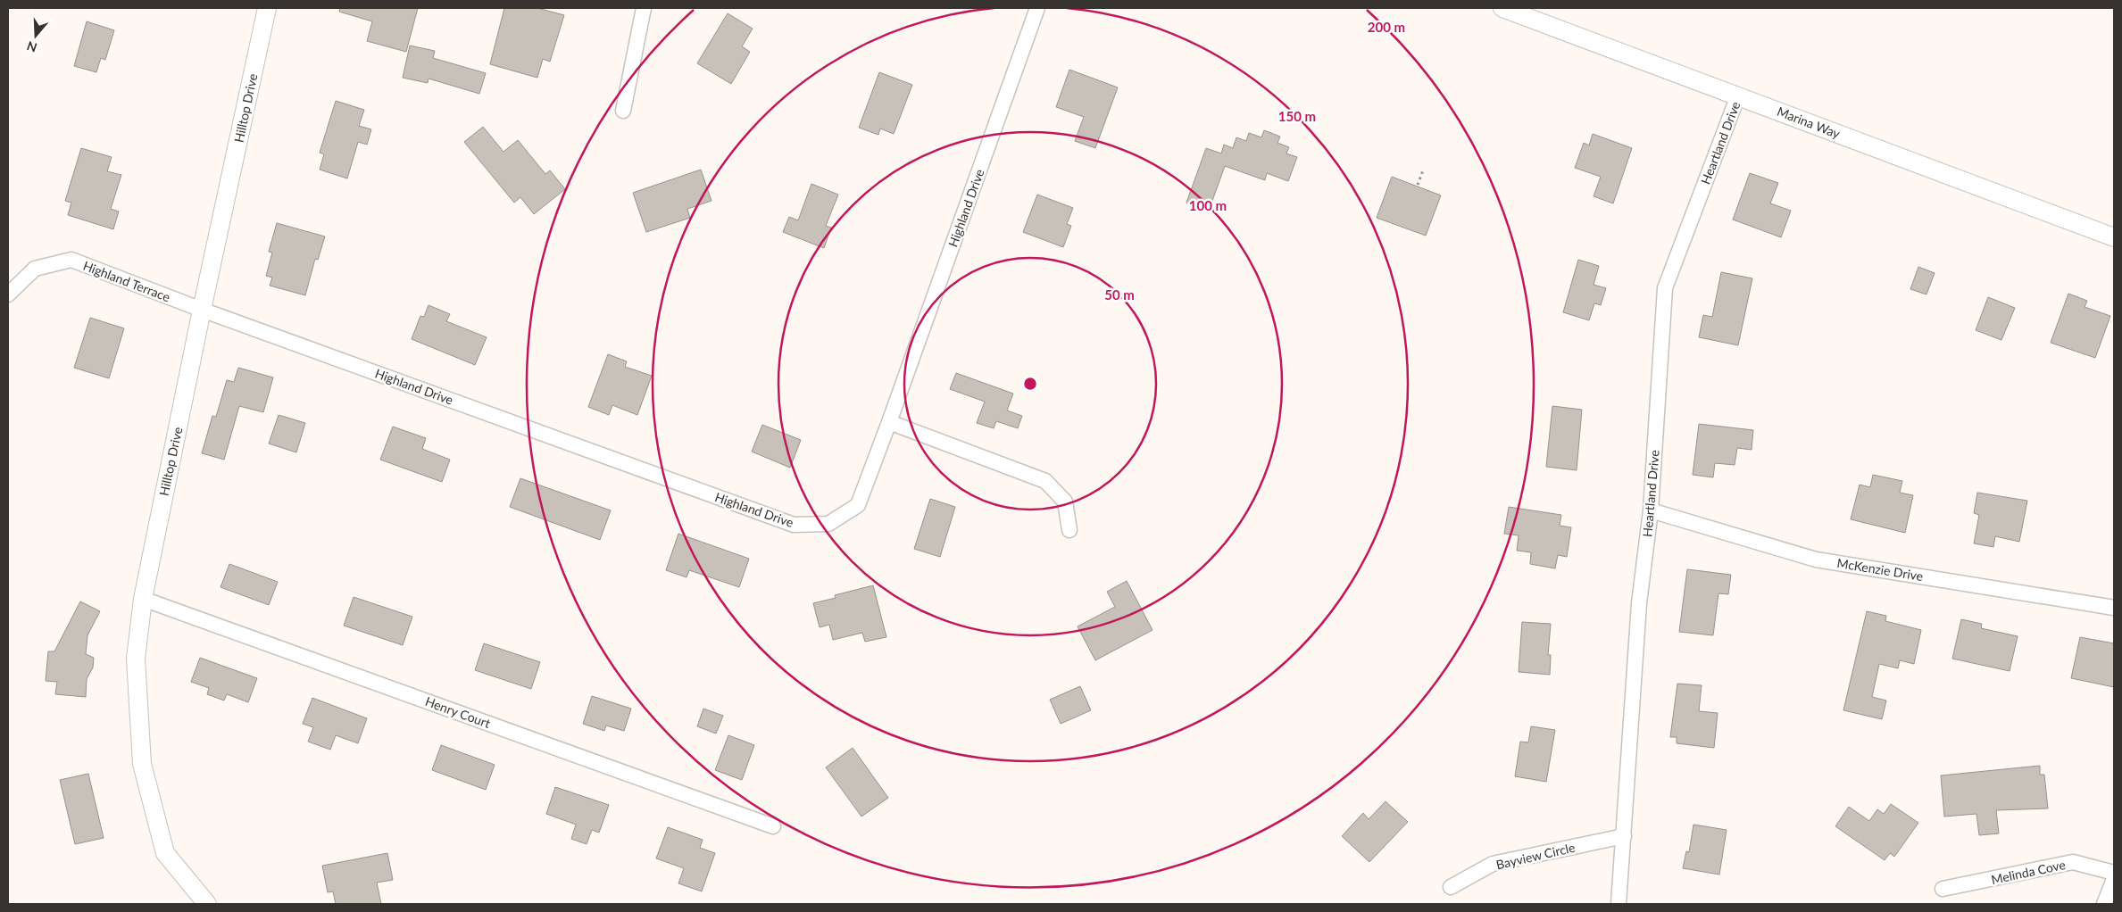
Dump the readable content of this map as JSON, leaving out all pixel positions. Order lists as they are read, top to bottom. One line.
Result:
{"streets":{"street":["Hilltop Drive","Marina Way","Heartland Drive","Highland Drive","Highland Terrace","McKenzie Drive","Henry Court","Bayview Circle","Melinda Cove"]},"crossings":[["Hilltop Drive","Highland Drive"],["Hilltop Drive","Highland Terrace"],["Hilltop Drive","Henry Court"],["Marina Way","Heartland Drive"],["Heartland Drive","McKenzie Drive"],["Heartland Drive","Bayview Circle"],["Highland Drive","Highland Terrace"]],"north":"bottom","rings":["200 m","150 m","100 m","50 m"]}
